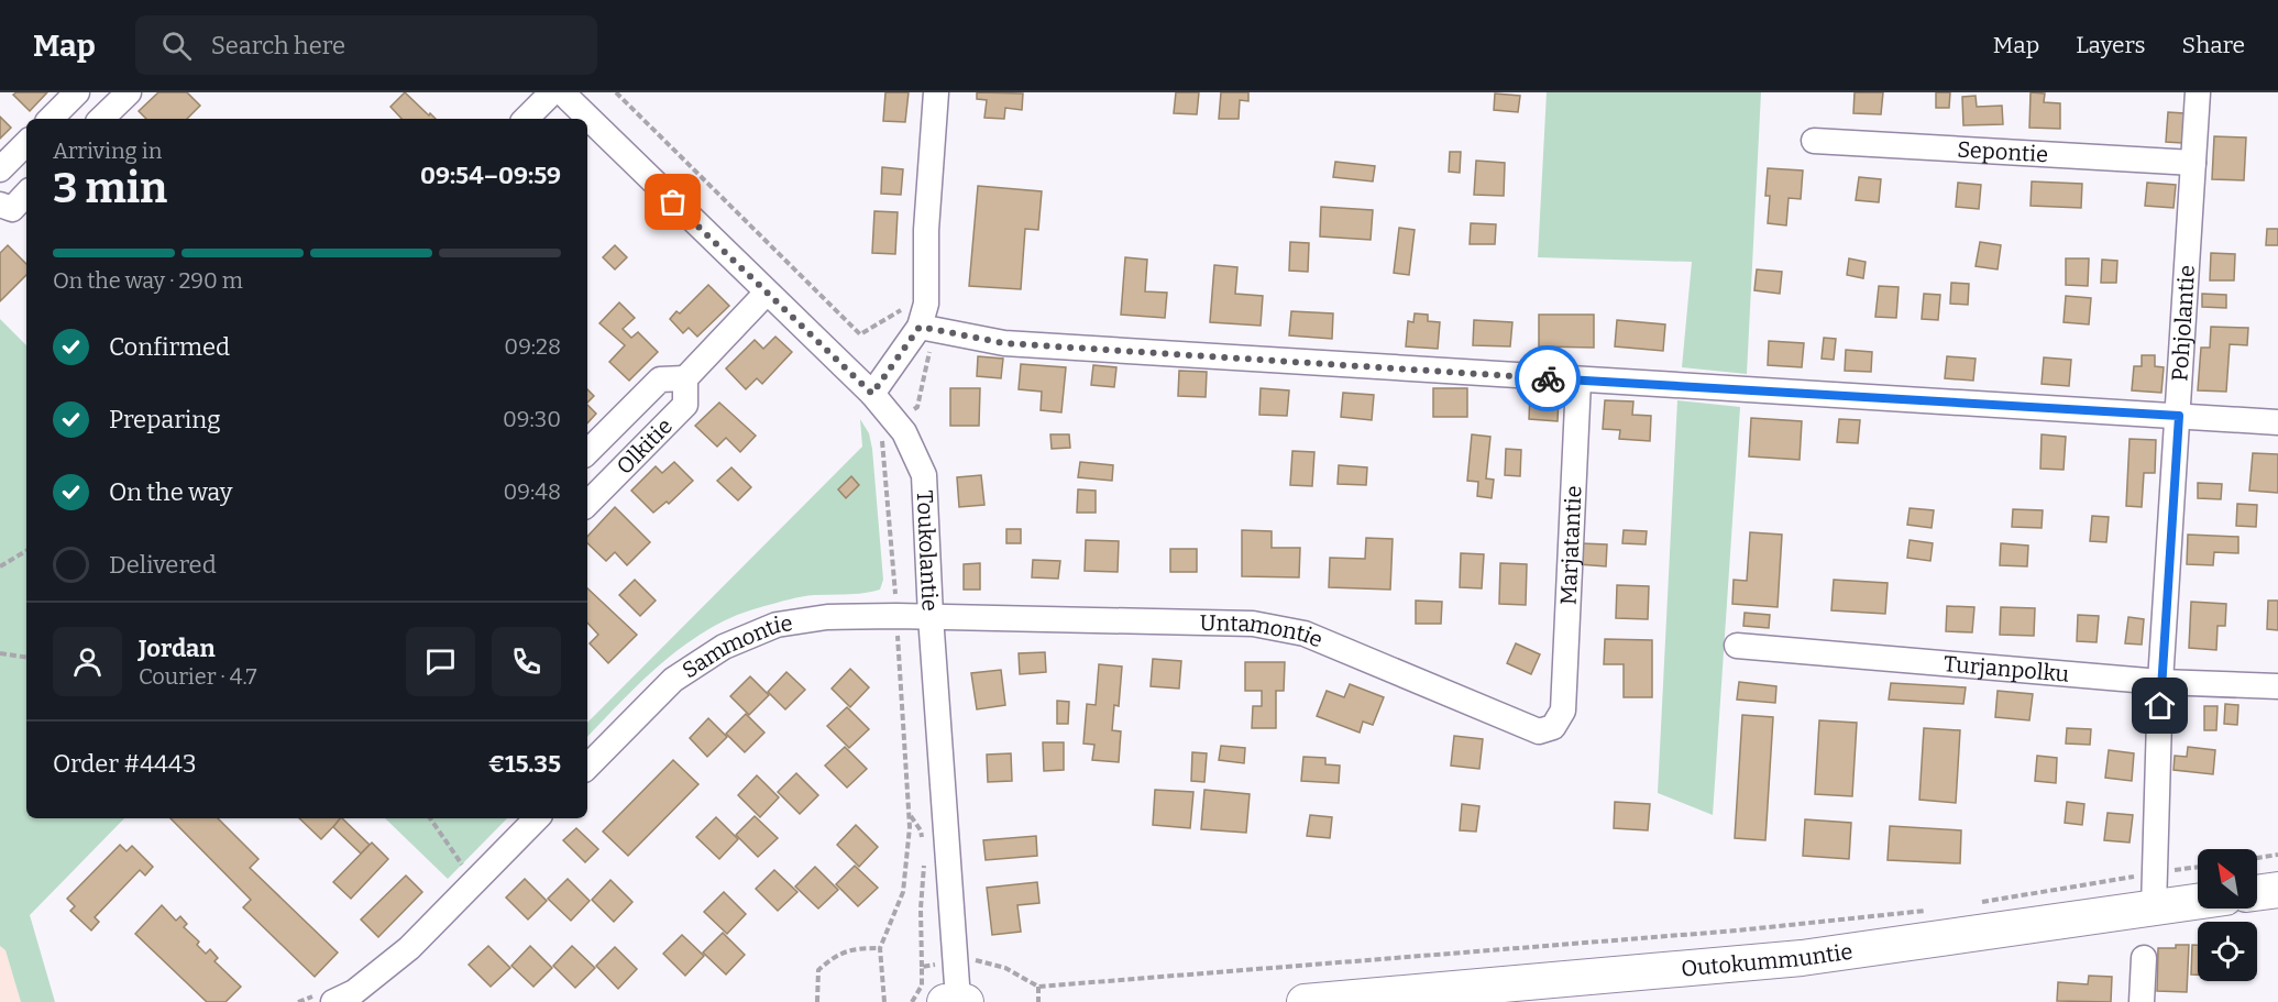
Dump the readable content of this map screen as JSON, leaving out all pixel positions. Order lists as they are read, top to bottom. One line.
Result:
{"streets":{"main road":["Outokummuntie"],"street":["Sepontie","Pohjolantie","Olkitie","Marjatantie","Toukolantie","Untamontie","Sammontie","Turjanpolku"]},"crossings":[["Sepontie","Pohjolantie"],["Pohjolantie","Turjanpolku"],["Pohjolantie","Outokummuntie"],["Marjatantie","Untamontie"],["Toukolantie","Untamontie"],["Toukolantie","Sammontie"],["Untamontie","Sammontie"]],"north":"top left","page":{"header":"Map","search":"Search here","nav":["Map","Layers","Share"],"heading":["3 min","Arriving in","09:54–09:59"],"panel":["Jordan","Courier · 4.7","Order #4443","€15.35"],"bar":"On the way · 290 m","list":[["Confirmed","09:28"],["Preparing","09:30"],["On the way","09:48"],"Delivered"]}}
